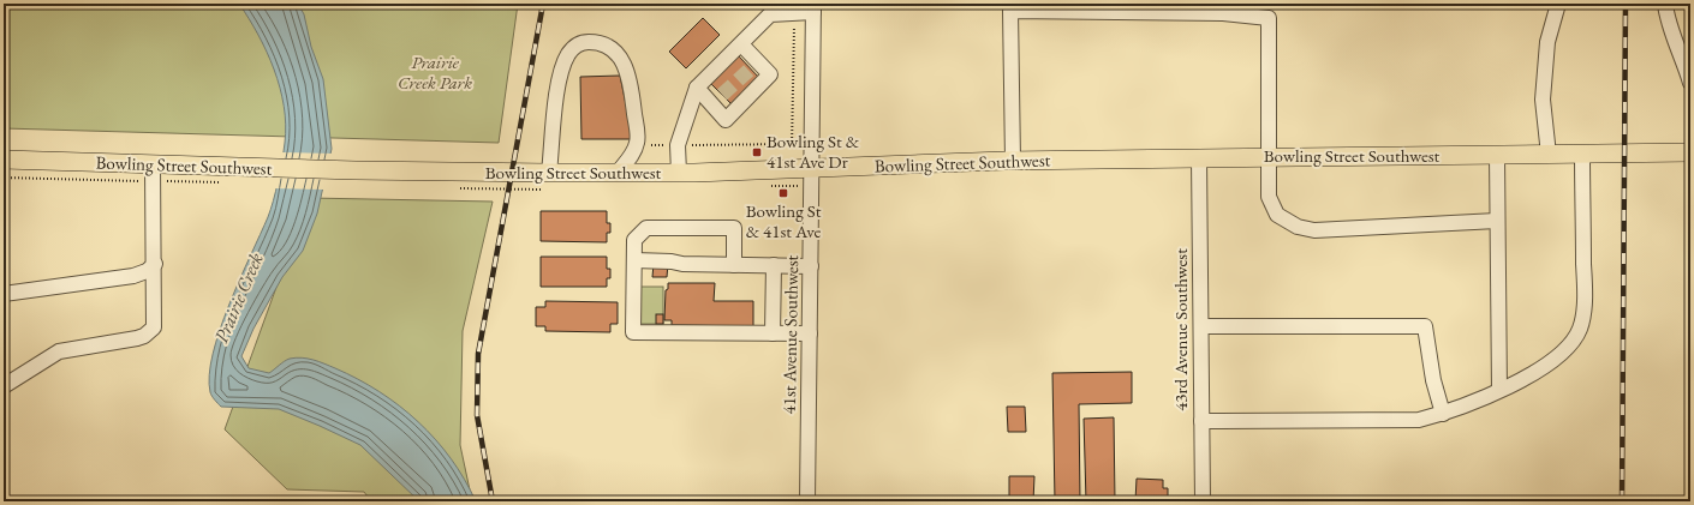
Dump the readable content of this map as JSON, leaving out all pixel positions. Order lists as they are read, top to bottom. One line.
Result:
{"streets":{"main road":["Bowling Street Southwest"],"street":["43rd Avenue Southwest","41st Avenue Southwest"]},"crossings":[["Bowling Street Southwest","43rd Avenue Southwest"],["Bowling Street Southwest","41st Avenue Southwest"]],"water":["Prairie Creek"],"parks":["Prairie Creek Park"],"places":{"transit":["Bowling St & 41st Ave Dr","Bowling St & 41st Ave"]}}
